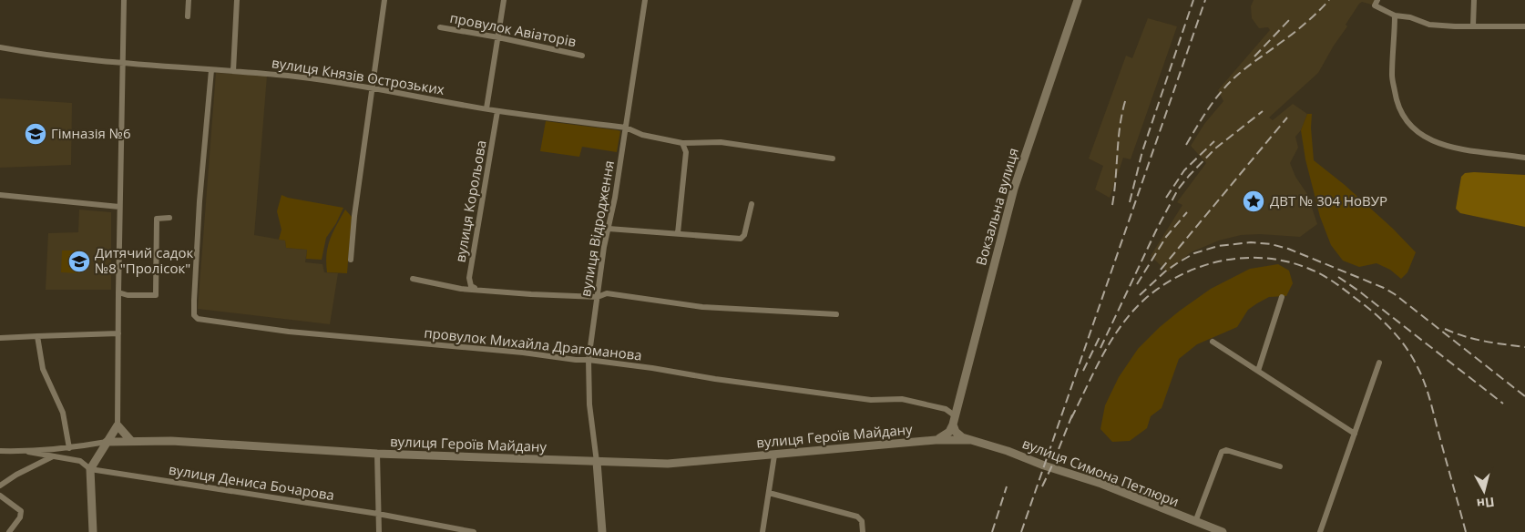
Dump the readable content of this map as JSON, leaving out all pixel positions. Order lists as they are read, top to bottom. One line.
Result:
{"streets":{"street":["провулок Авіаторів","вулиця Князів Острозьких","вулиця Корольова","Вокзальна вулиця","вулиця Відродження","провулок Михайла Драгоманова","вулиця Героїв Майдану","вулиця Симона Петлюри","вулиця Дениса Бочарова"]},"crossings":[["вулиця Князів Острозьких","вулиця Корольова"],["вулиця Князів Острозьких","вулиця Відродження"],["вулиця Князів Острозьких","провулок Михайла Драгоманова"],["Вокзальна вулиця","провулок Михайла Драгоманова"],["вулиця Відродження","провулок Михайла Драгоманова"],["вулиця Відродження","вулиця Героїв Майдану"],["вулиця Героїв Майдану","вулиця Симона Петлюри"],["вулиця Героїв Майдану","вулиця Дениса Бочарова"]],"places":{"school or university":["Гімназія №6","Дитячий садок №8 \"Пролісок\""],"place":["ДВТ № 304 НоВУР"]},"north":"bottom"}
